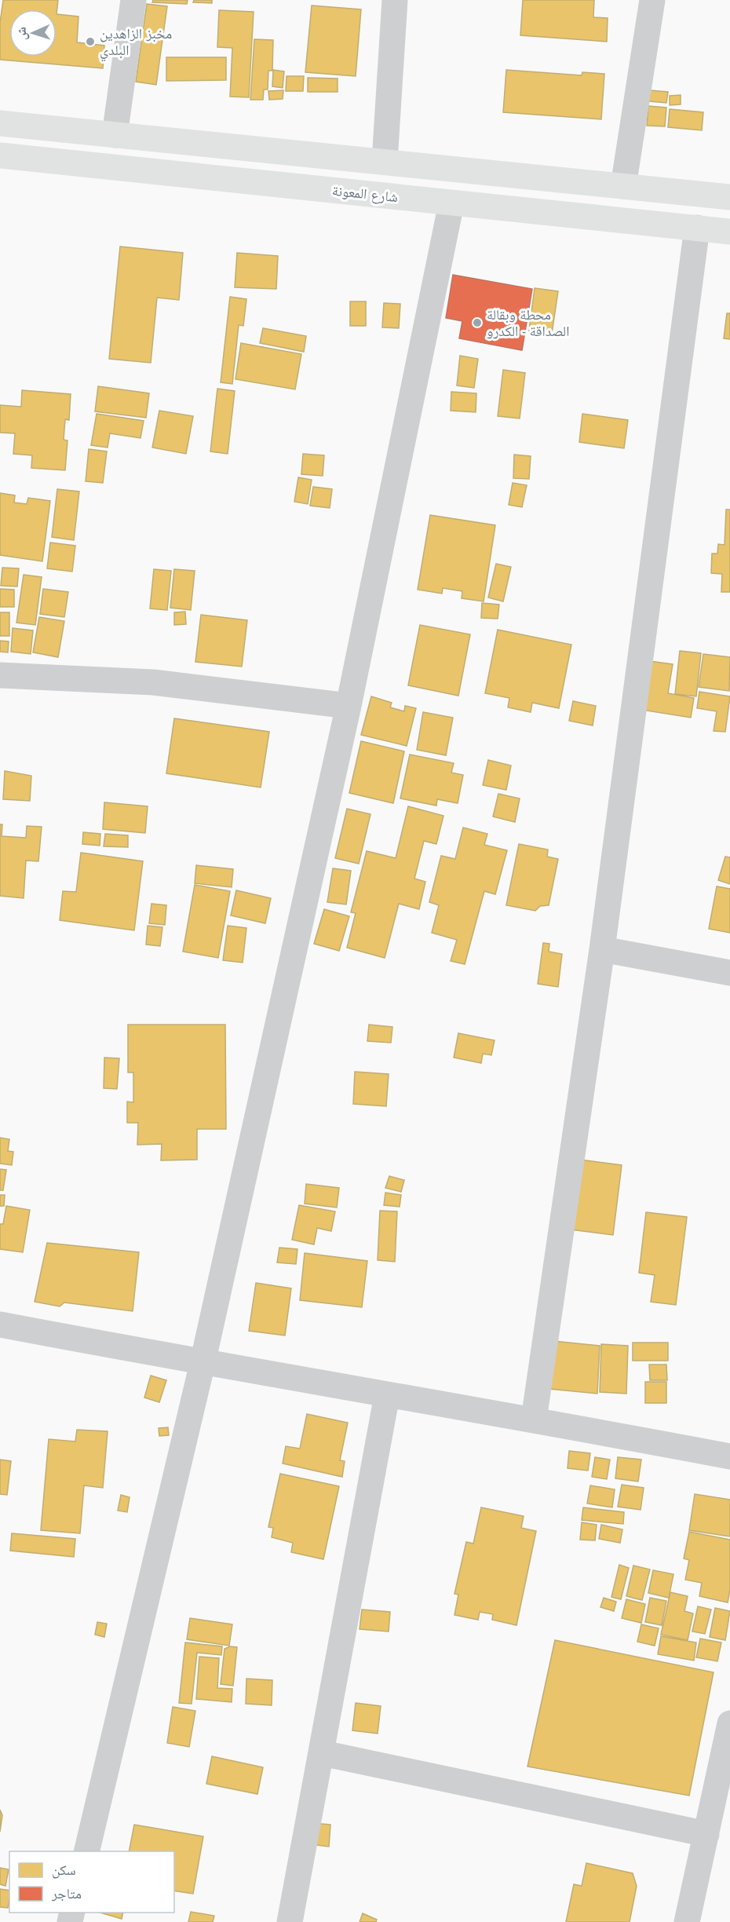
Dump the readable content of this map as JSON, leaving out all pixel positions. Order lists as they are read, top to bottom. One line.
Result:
{"streets":{"highway":["شارع المعونة"]},"places":["مخبز الزاهدين البلدي","محطة وبقالة الصداقة - الكدرو"],"legend":["سكن","متاجر"],"north":"left"}
